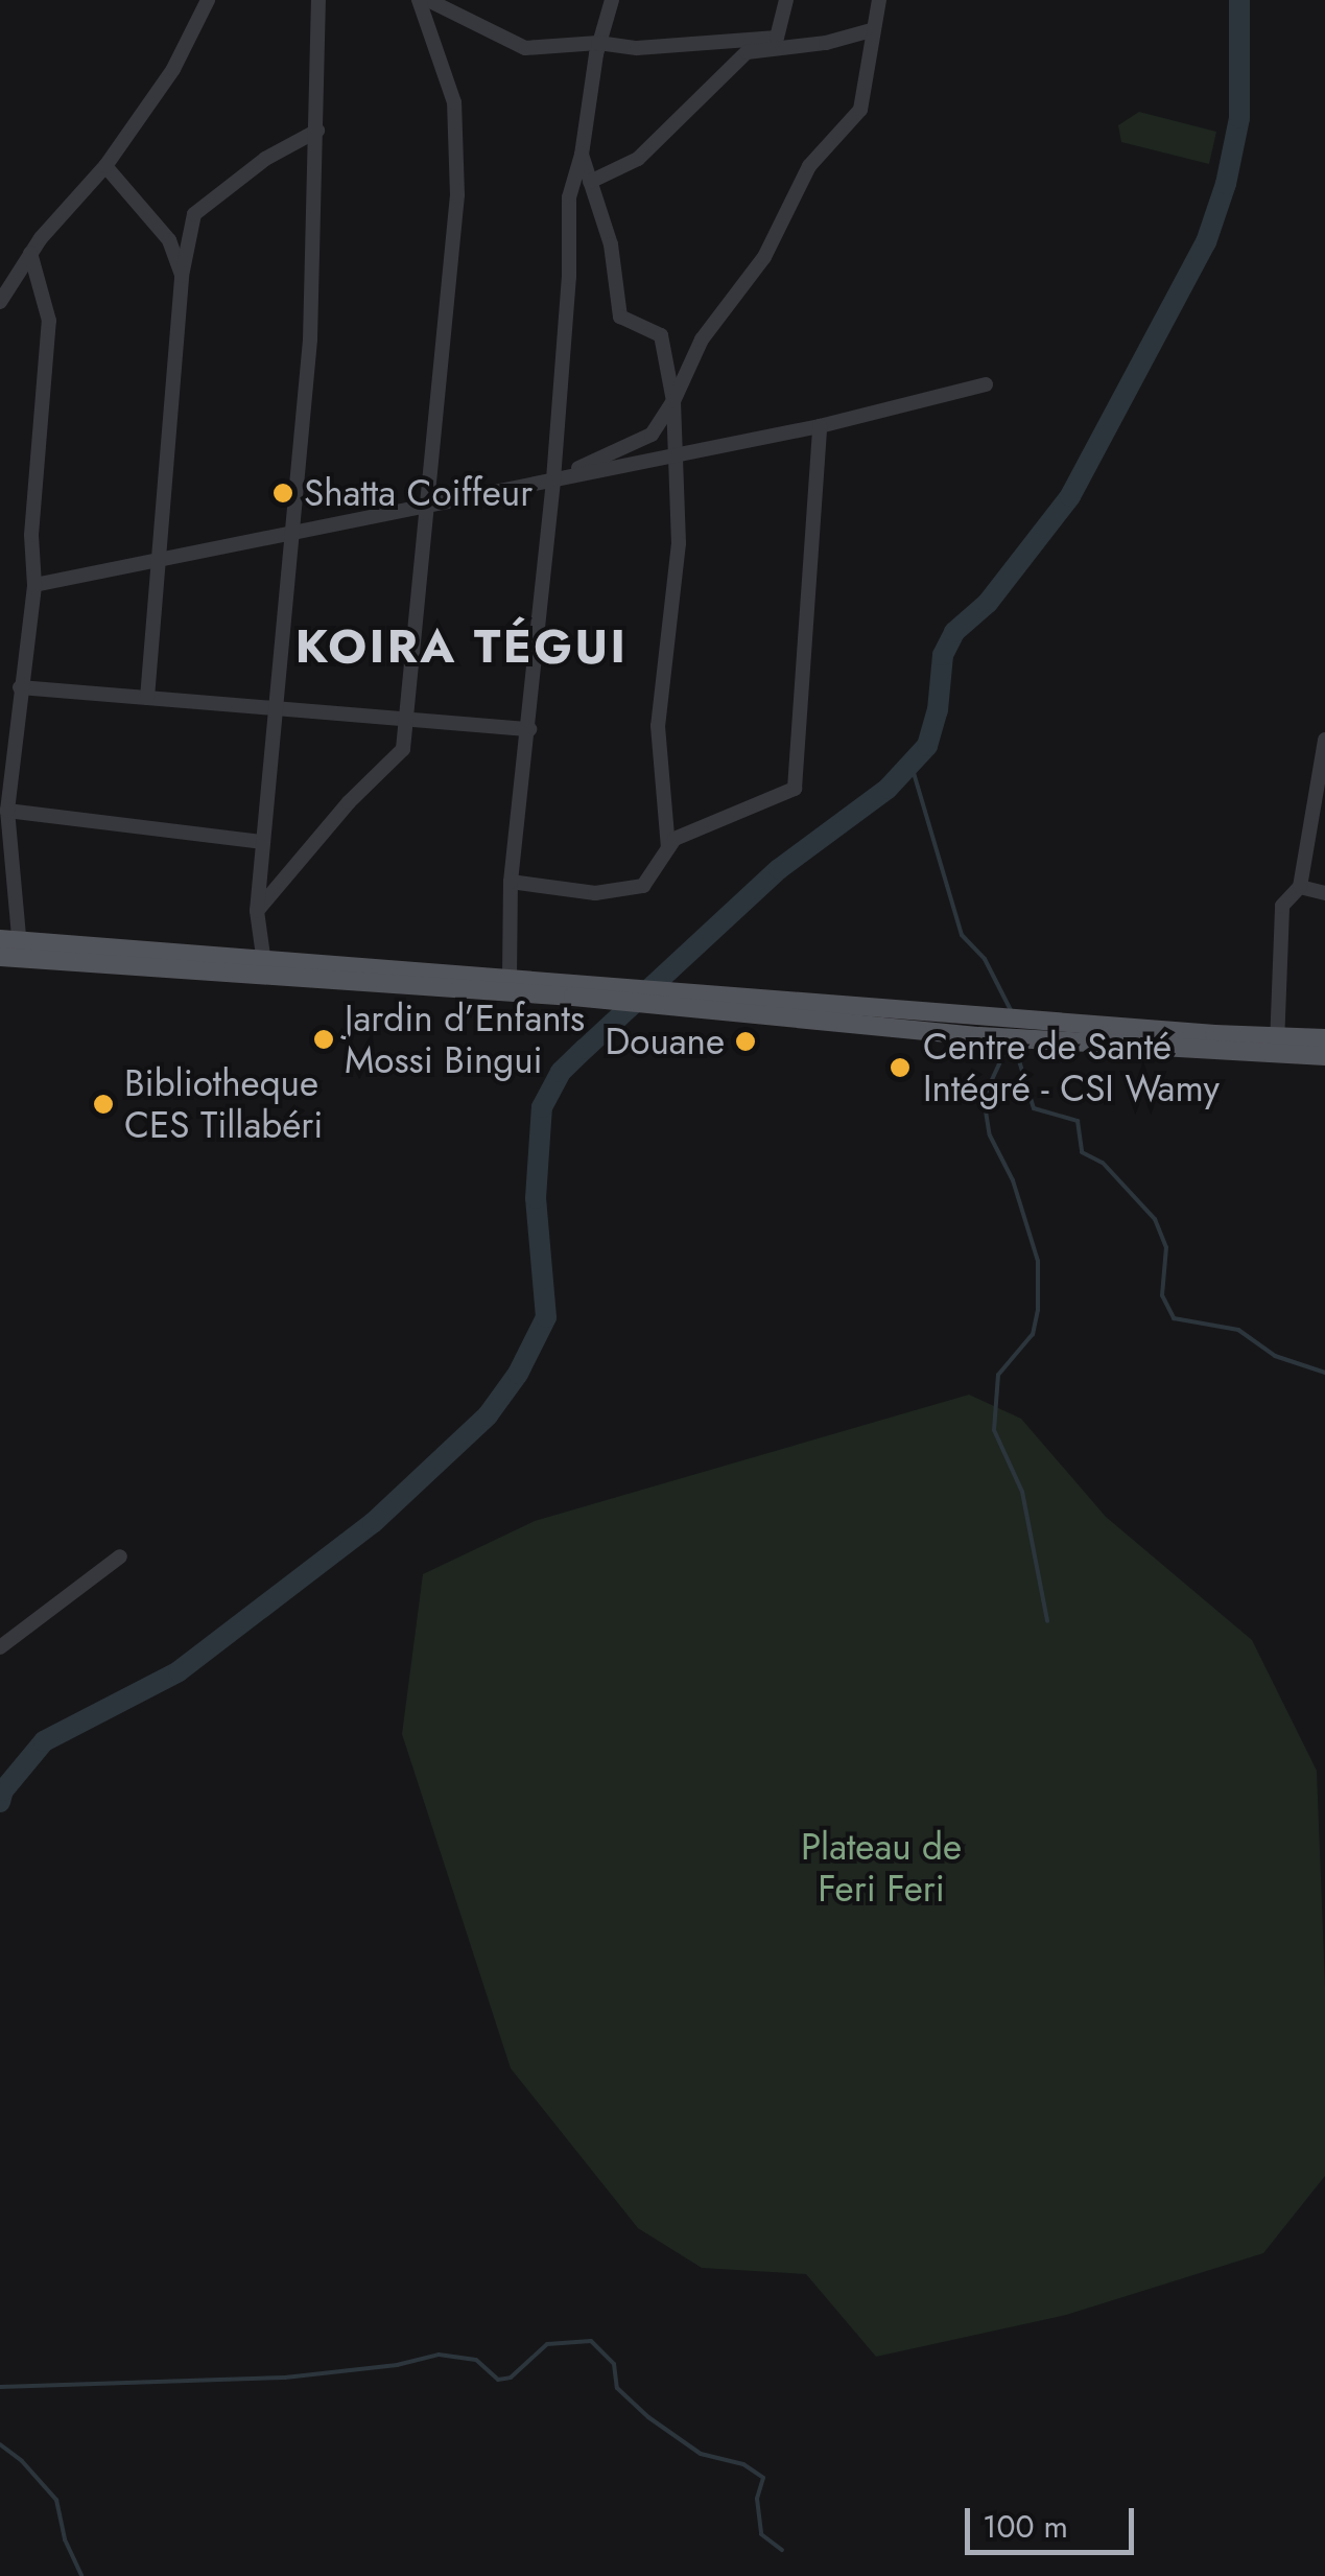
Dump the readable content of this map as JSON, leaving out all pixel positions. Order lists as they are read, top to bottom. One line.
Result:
{"districts":["KOIRA TÉGUI"],"parks":["Plateau de Feri Feri"],"places":["Shatta Coiffeur","Jardin d’Enfants Mossi Bingui","Douane","Centre de Santé Intégré - CSI Wamy","Bibliotheque CES Tillabéri"],"scale_bar":"100 m"}
